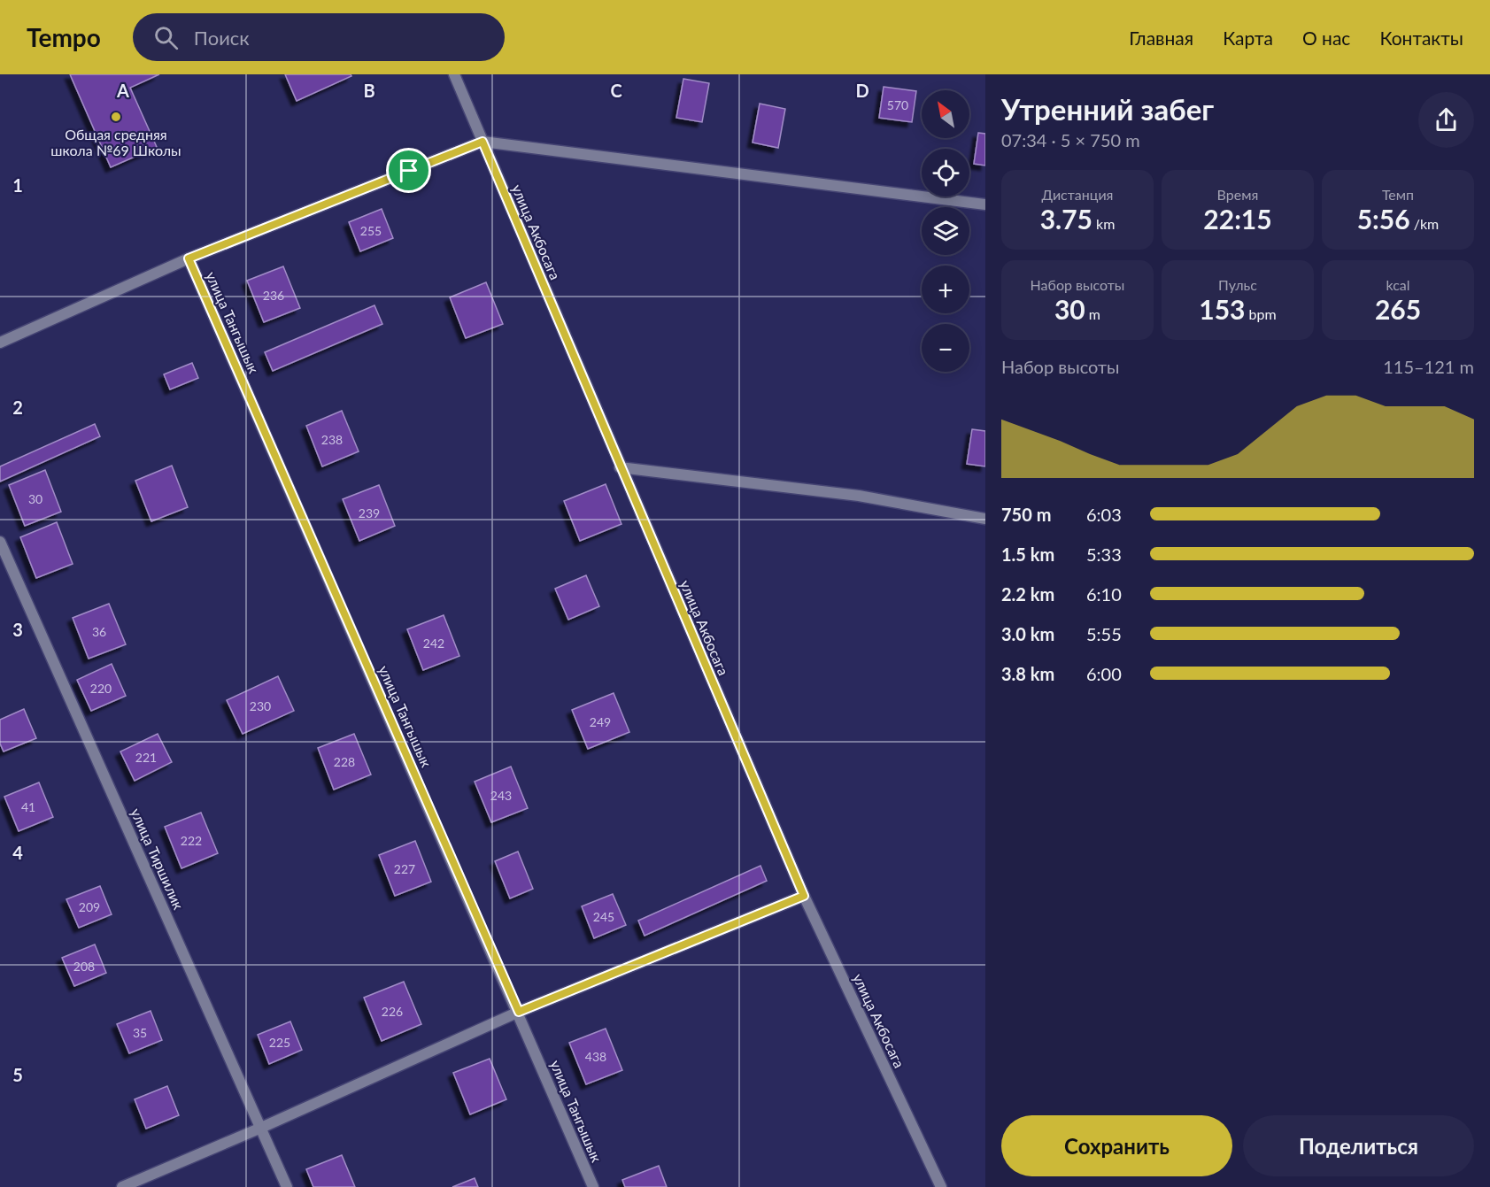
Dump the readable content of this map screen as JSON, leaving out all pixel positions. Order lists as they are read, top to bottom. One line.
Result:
{"streets":{"street":["улица Акбосага","улица Тангышык","улица Тиршилик"]},"places":["Общая средняя школа №69 Школы"],"house_numbers":["570","255","236","238","30","239","36","242","220","230","249","221","228","243","41","222","227","209","245","208","226","35","225","438"],"north":"top left","page":{"header":"Tempo","search":"Поиск","nav":["Главная","Карта","О нас","Контакты"],"heading":["Утренний забег","07:34 · 5 × 750 m"],"map_buttons":["+","−"],"stats":[["Дистанция","3.75 km"],["Время","22:15"],["Темп","5:56 /km"],["Набор высоты","30 m"],["Пульс","153 bpm"],["kcal","265"]],"chart":["Набор высоты","115–121 m"],"list":[{"name":"750 m","note":"6:03"},{"name":"1.5 km","note":"5:33"},{"name":"2.2 km","note":"6:10"},{"name":"3.0 km","note":"5:55"},{"name":"3.8 km","note":"6:00"}],"buttons":["Сохранить","Поделиться"]},"grid":{"columns":["A","B","C","D"],"rows":["1","2","3","4","5"]}}
